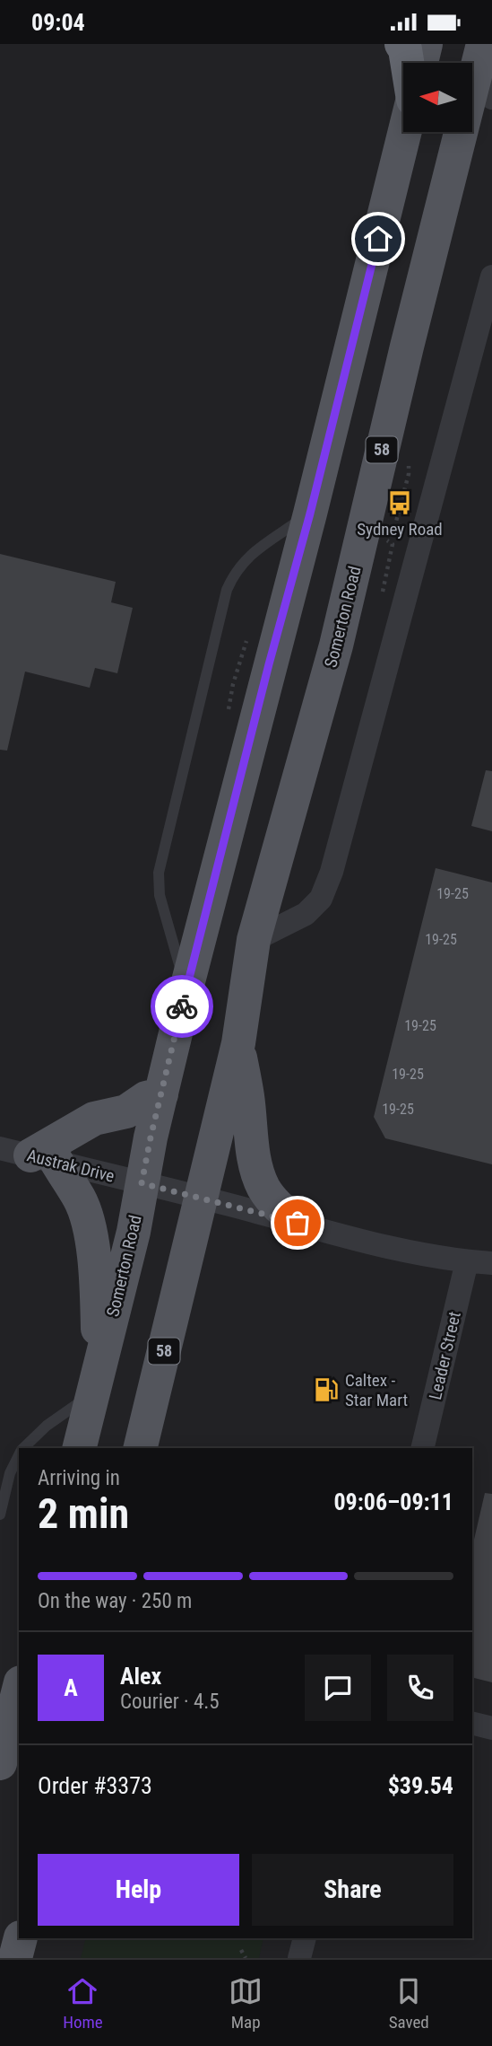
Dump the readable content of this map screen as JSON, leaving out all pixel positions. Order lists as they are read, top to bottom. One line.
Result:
{"streets":{"main road":["58","Somerton Road"],"street":["Austrak Drive","Leader Street"]},"crossings":[["Somerton Road","Austrak Drive"],["Austrak Drive","Leader Street"]],"places":{"bus stop":["Sydney Road"],"fuel station":["Caltex - Star Mart"]},"house_numbers":["19-25","19-25","19-25","19-25","19-25"],"north":"left","page":{"status":"09:04","heading":["2 min","Arriving in","09:06–09:11"],"panel":["Alex","Courier · 4.5","Order #3373","$39.54"],"bar":"On the way · 250 m","round":"A","buttons":["Help","Share"],"tabs":["Home","Map","Saved"]}}
